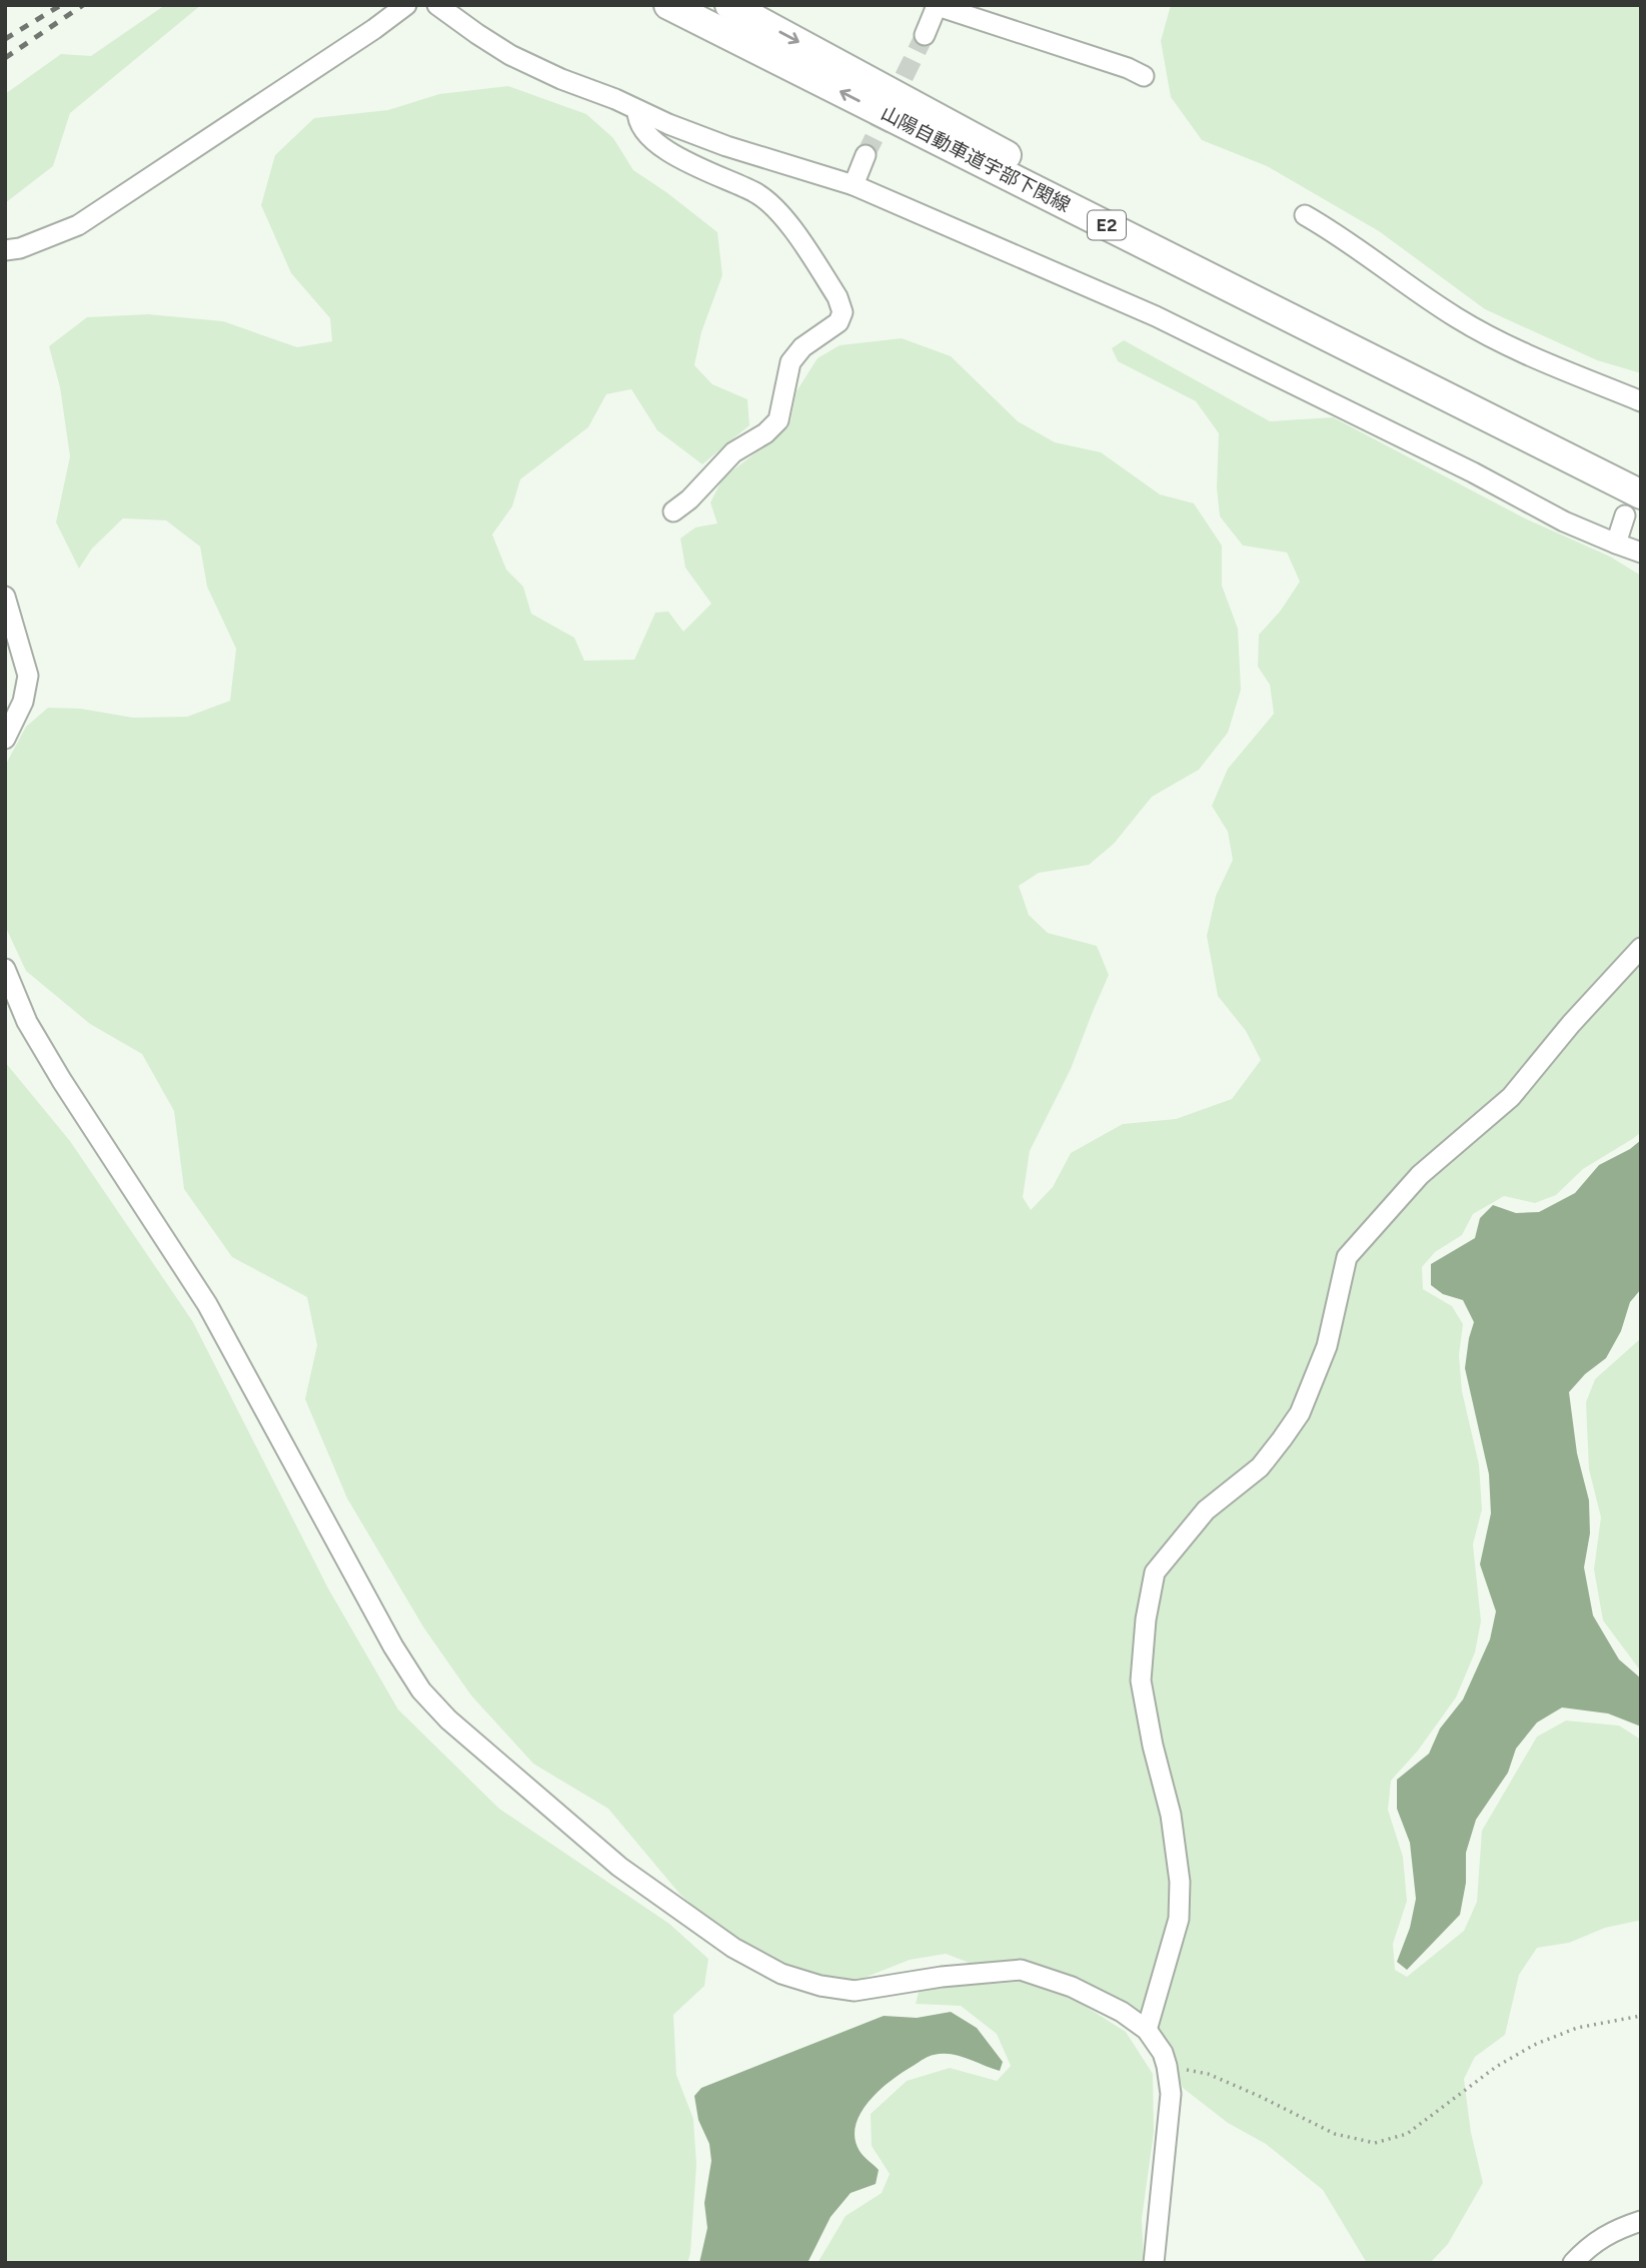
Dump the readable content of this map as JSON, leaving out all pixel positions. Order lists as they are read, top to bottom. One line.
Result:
{"streets":{"highway":["山陽自動車道宇部下関線","E2"]}}
